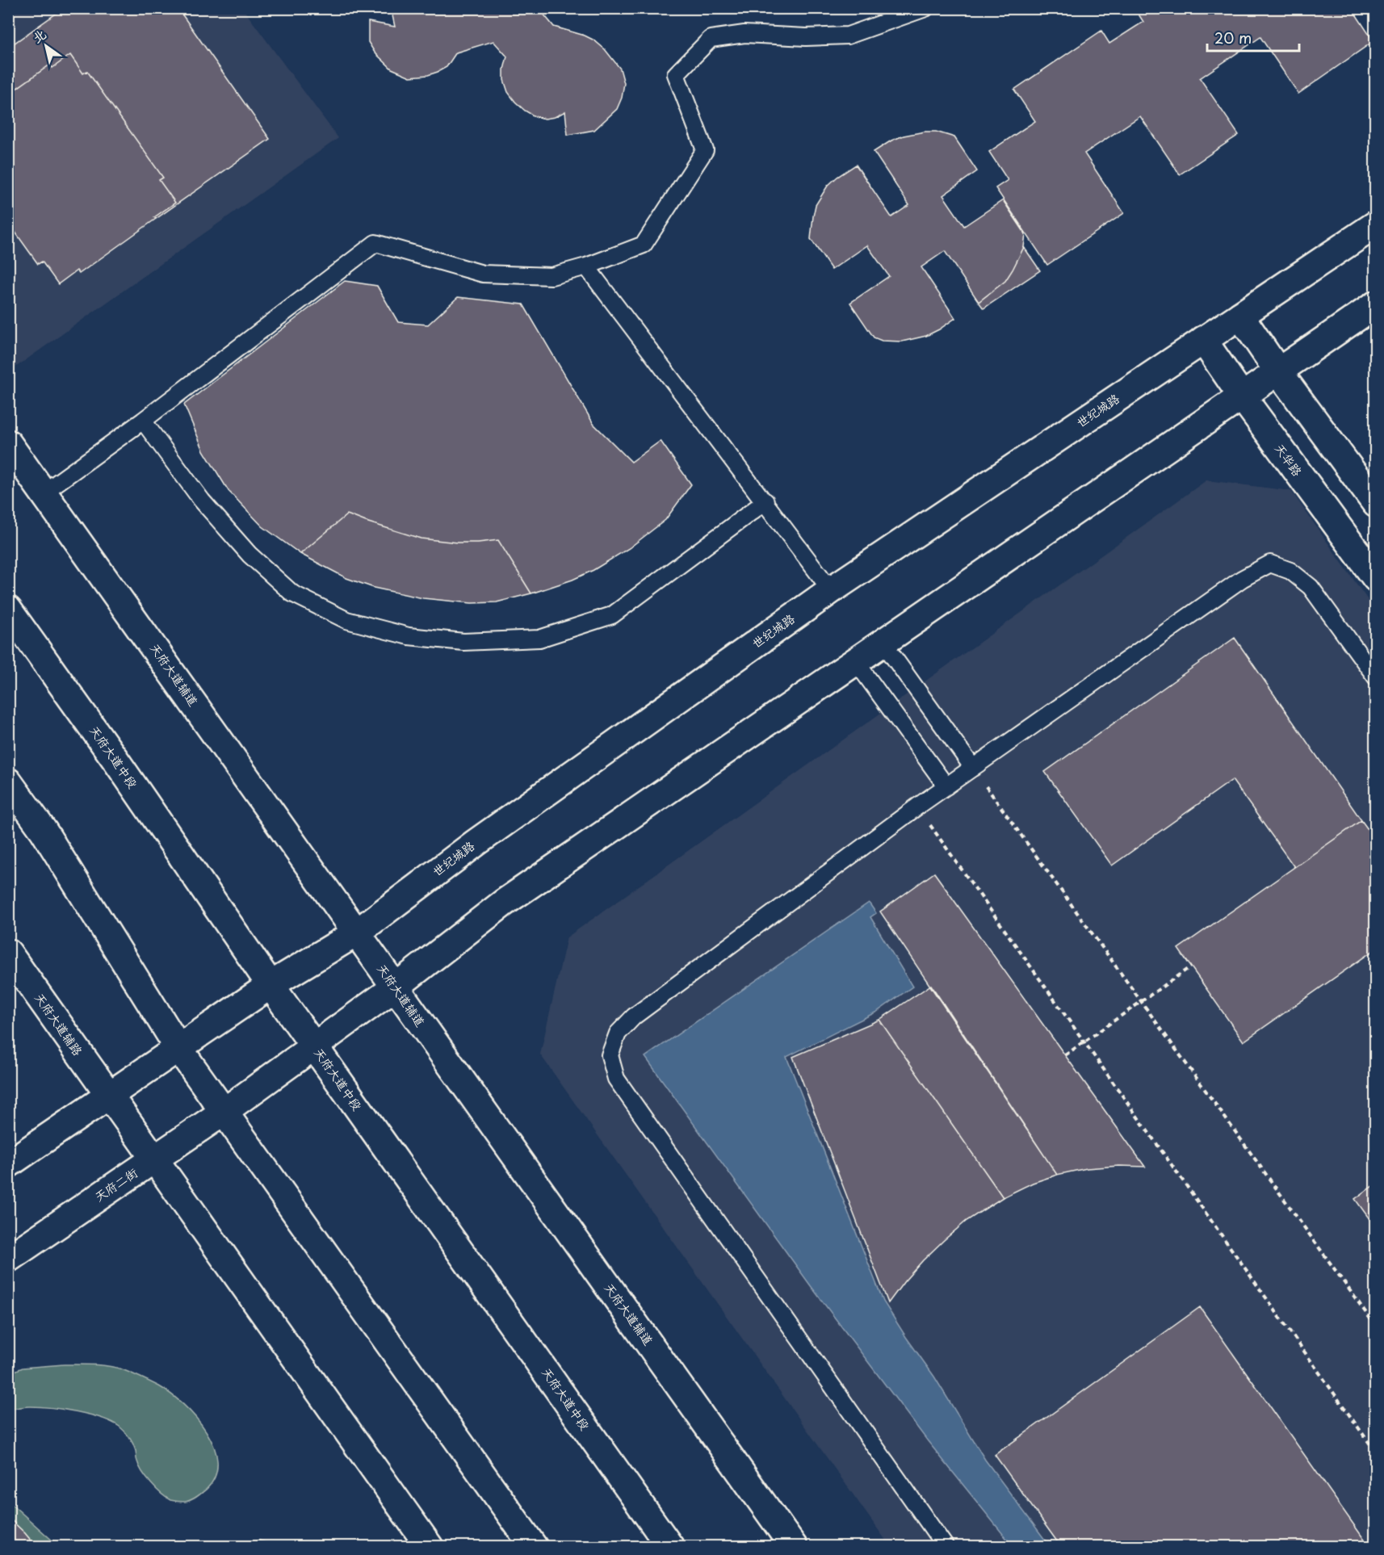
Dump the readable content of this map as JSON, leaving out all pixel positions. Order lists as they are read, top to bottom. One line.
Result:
{"streets":{"main road":["世纪城路","天华路","天府大道辅道","天府大道中段","天府大道辅路","天府二街"]},"crossings":[["世纪城路","天华路"],["世纪城路","天府大道辅道"],["世纪城路","天府大道中段"]],"scale_bar":"20 m","north":"top left"}
